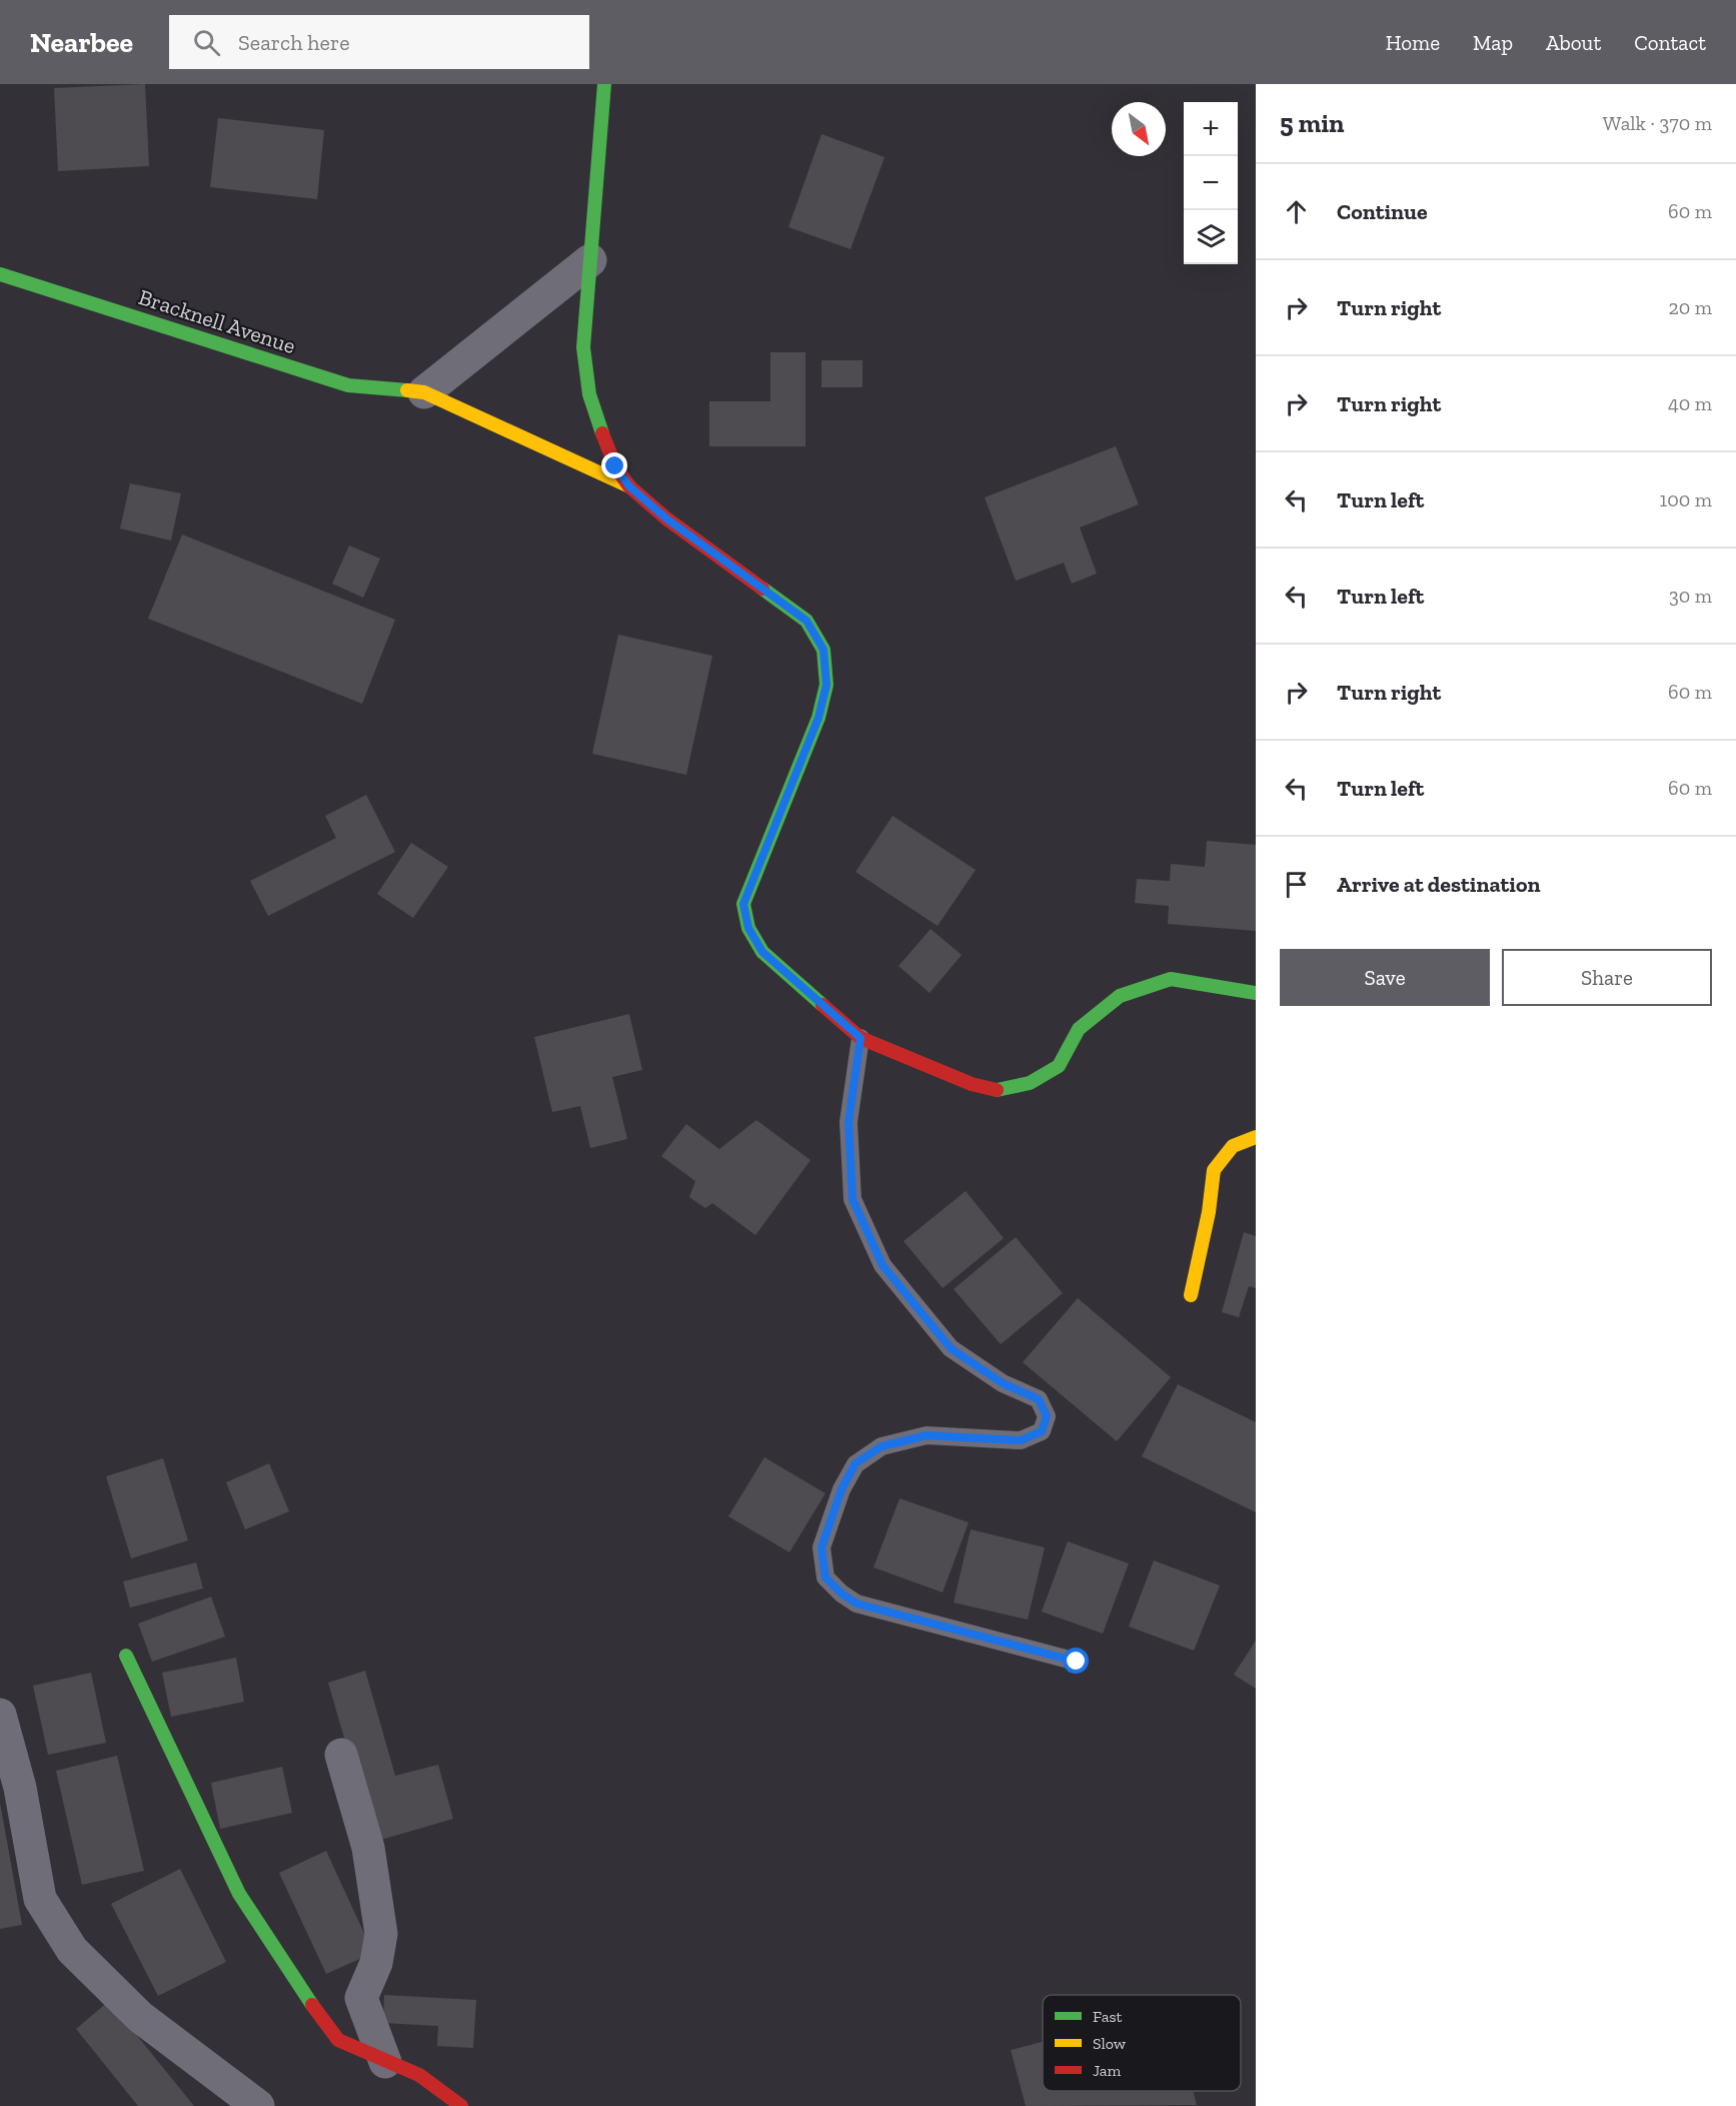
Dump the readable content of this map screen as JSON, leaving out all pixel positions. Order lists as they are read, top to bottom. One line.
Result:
{"streets":{"street":["Bracknell Avenue"]},"legend":["Fast","Slow","Jam"],"north":"bottom right","page":{"header":"Nearbee","search":"Search here","nav":["Home","Map","About","Contact"],"heading":["5 min","Walk · 370 m"],"map_buttons":["+","−"],"list":[["Continue","60 m"],["Turn right","20 m"],["Turn right","40 m"],["Turn left","100 m"],["Turn left","30 m"],["Turn right","60 m"],["Turn left","60 m"],"Arrive at destination"],"buttons":["Save","Share"]}}
